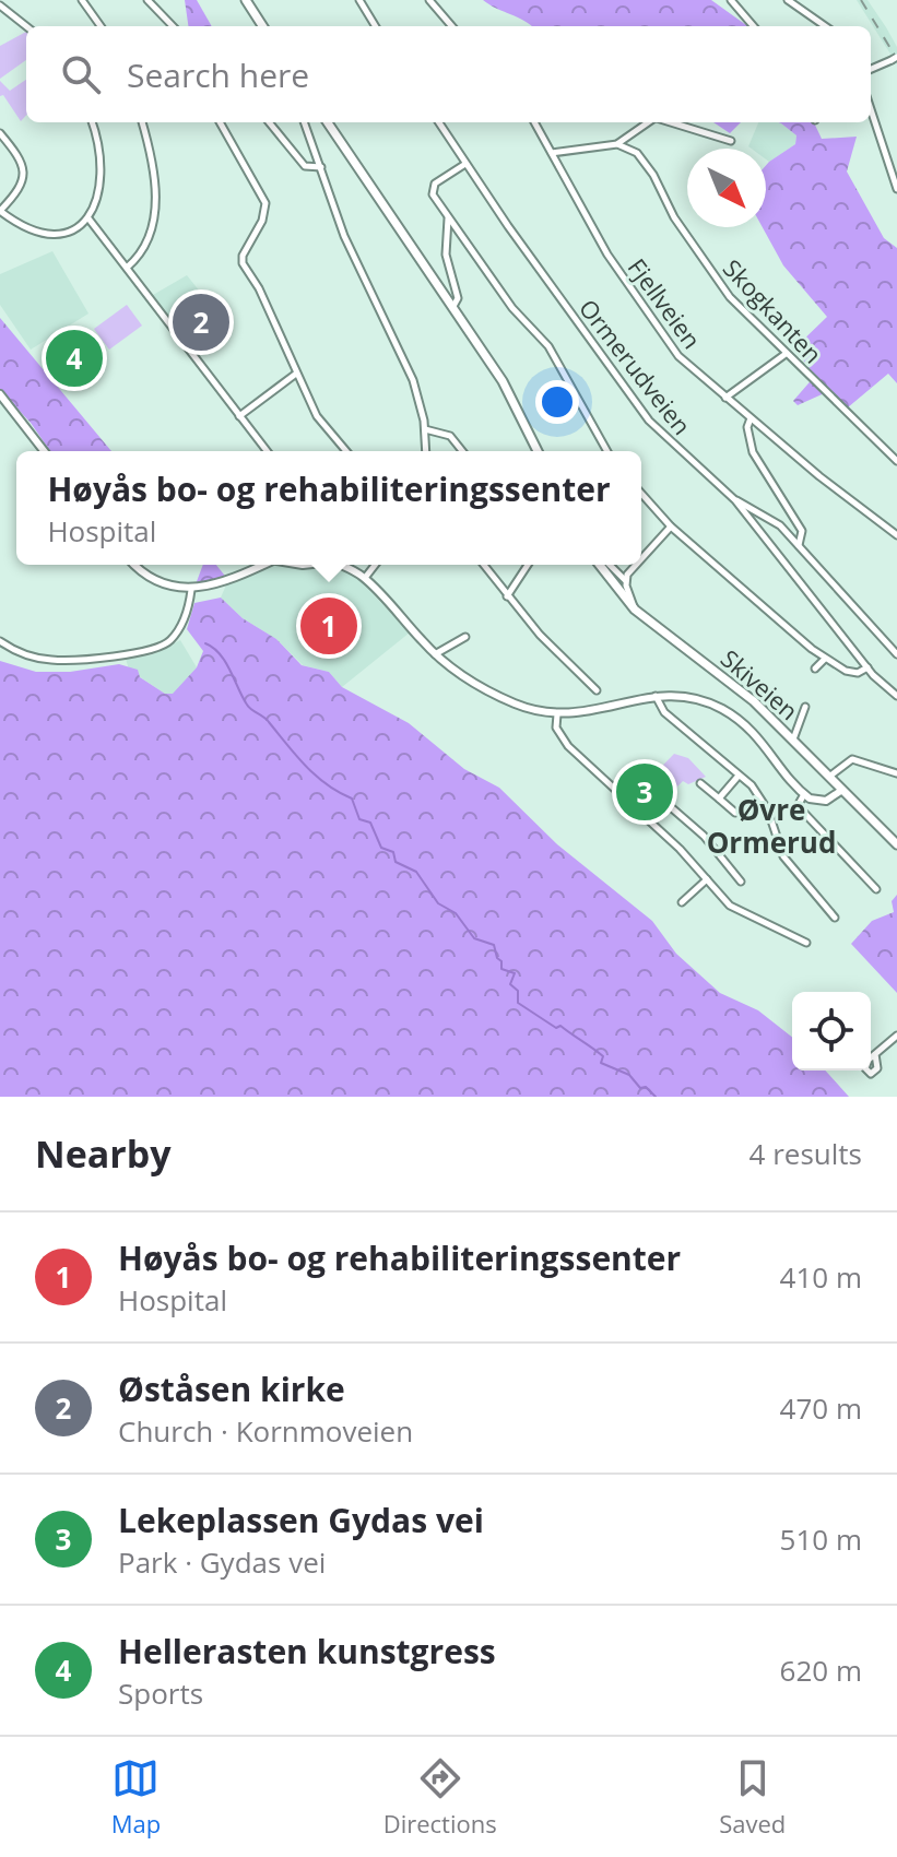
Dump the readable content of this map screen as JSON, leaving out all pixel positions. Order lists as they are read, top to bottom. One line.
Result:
{"streets":{"main road":["Skiveien"],"street":["Fjellveien","Skogkanten","Ormerudveien"]},"districts":["Øvre Ormerud"],"north":"bottom right","page":{"search":"Search here","pins":["2","4","1","3"],"popup":["Høyås bo- og rehabiliteringssenter","Hospital"],"heading":["Nearby","4 results"],"list":[{"mark":"1","name":"Høyås bo- og rehabiliteringssenter","note":"Hospital","value":"410 m"},{"mark":"2","name":"Øståsen kirke","note":"Church · Kornmoveien","value":"470 m"},{"mark":"3","name":"Lekeplassen Gydas vei","note":"Park · Gydas vei","value":"510 m"},{"mark":"4","name":"Hellerasten kunstgress","note":"Sports","value":"620 m"}],"nav":["Map","Directions","Saved"]}}
